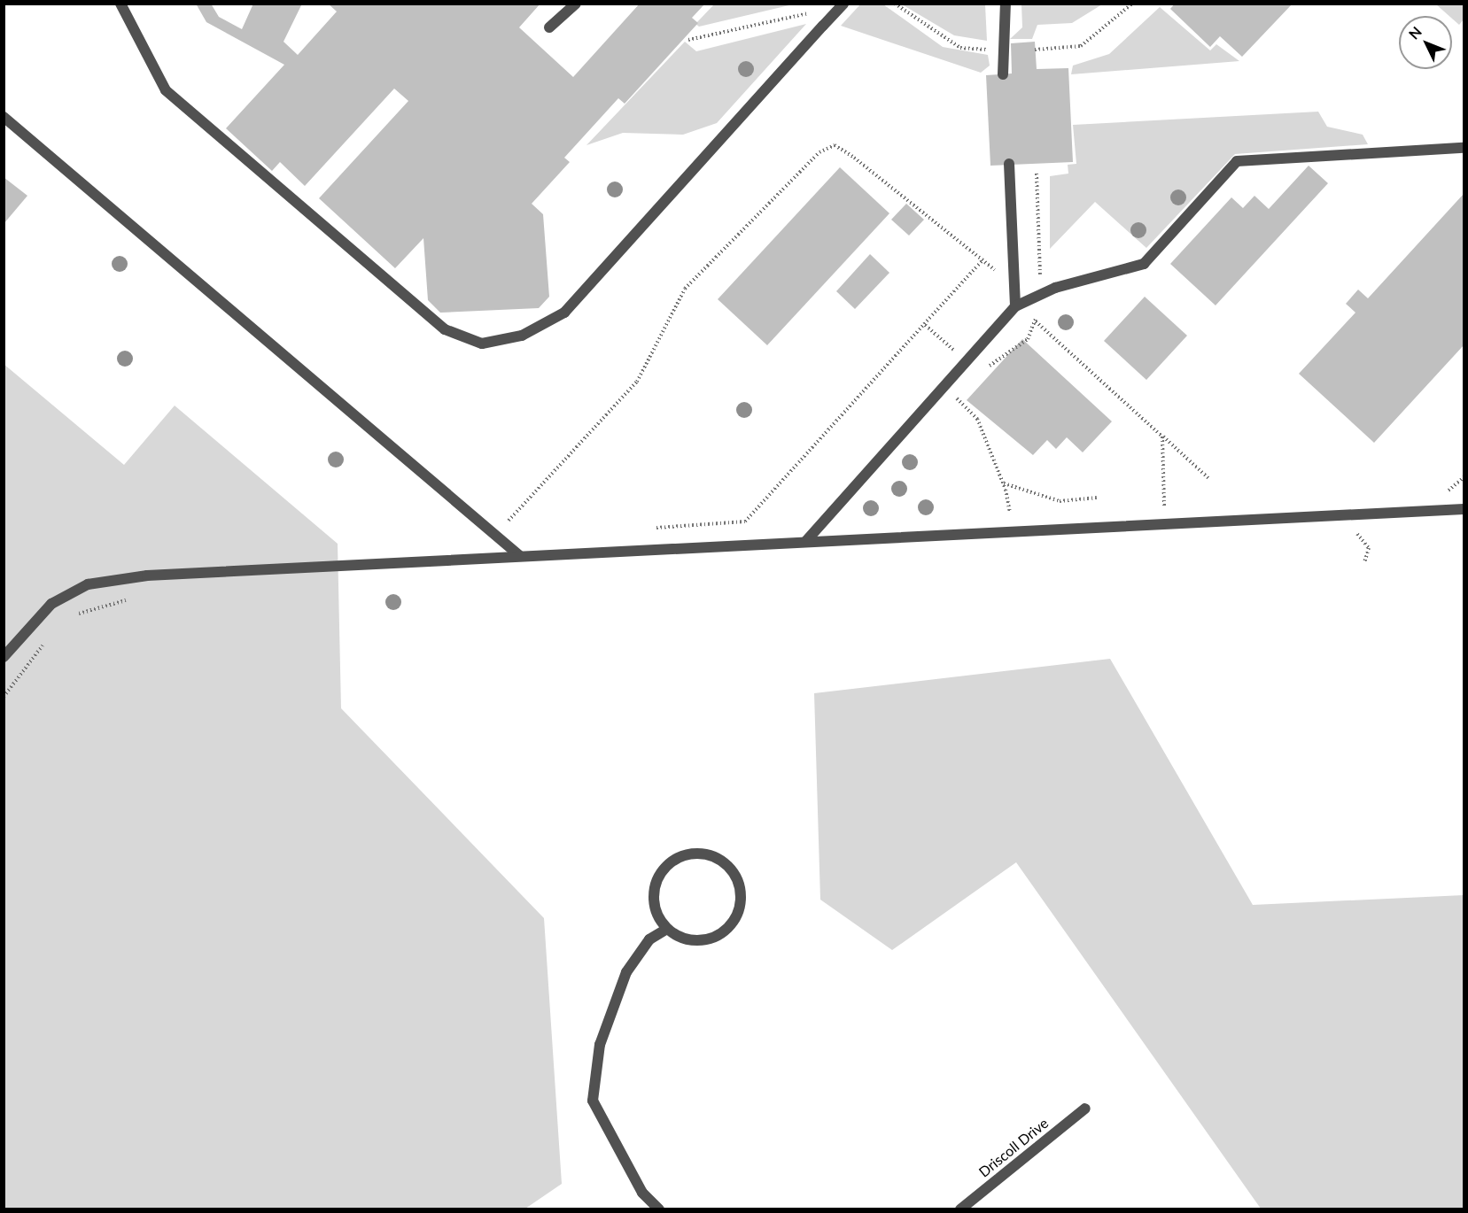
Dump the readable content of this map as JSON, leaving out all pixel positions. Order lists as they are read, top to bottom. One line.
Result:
{"streets":{"street":["Driscoll Drive"]},"north":"top left"}
